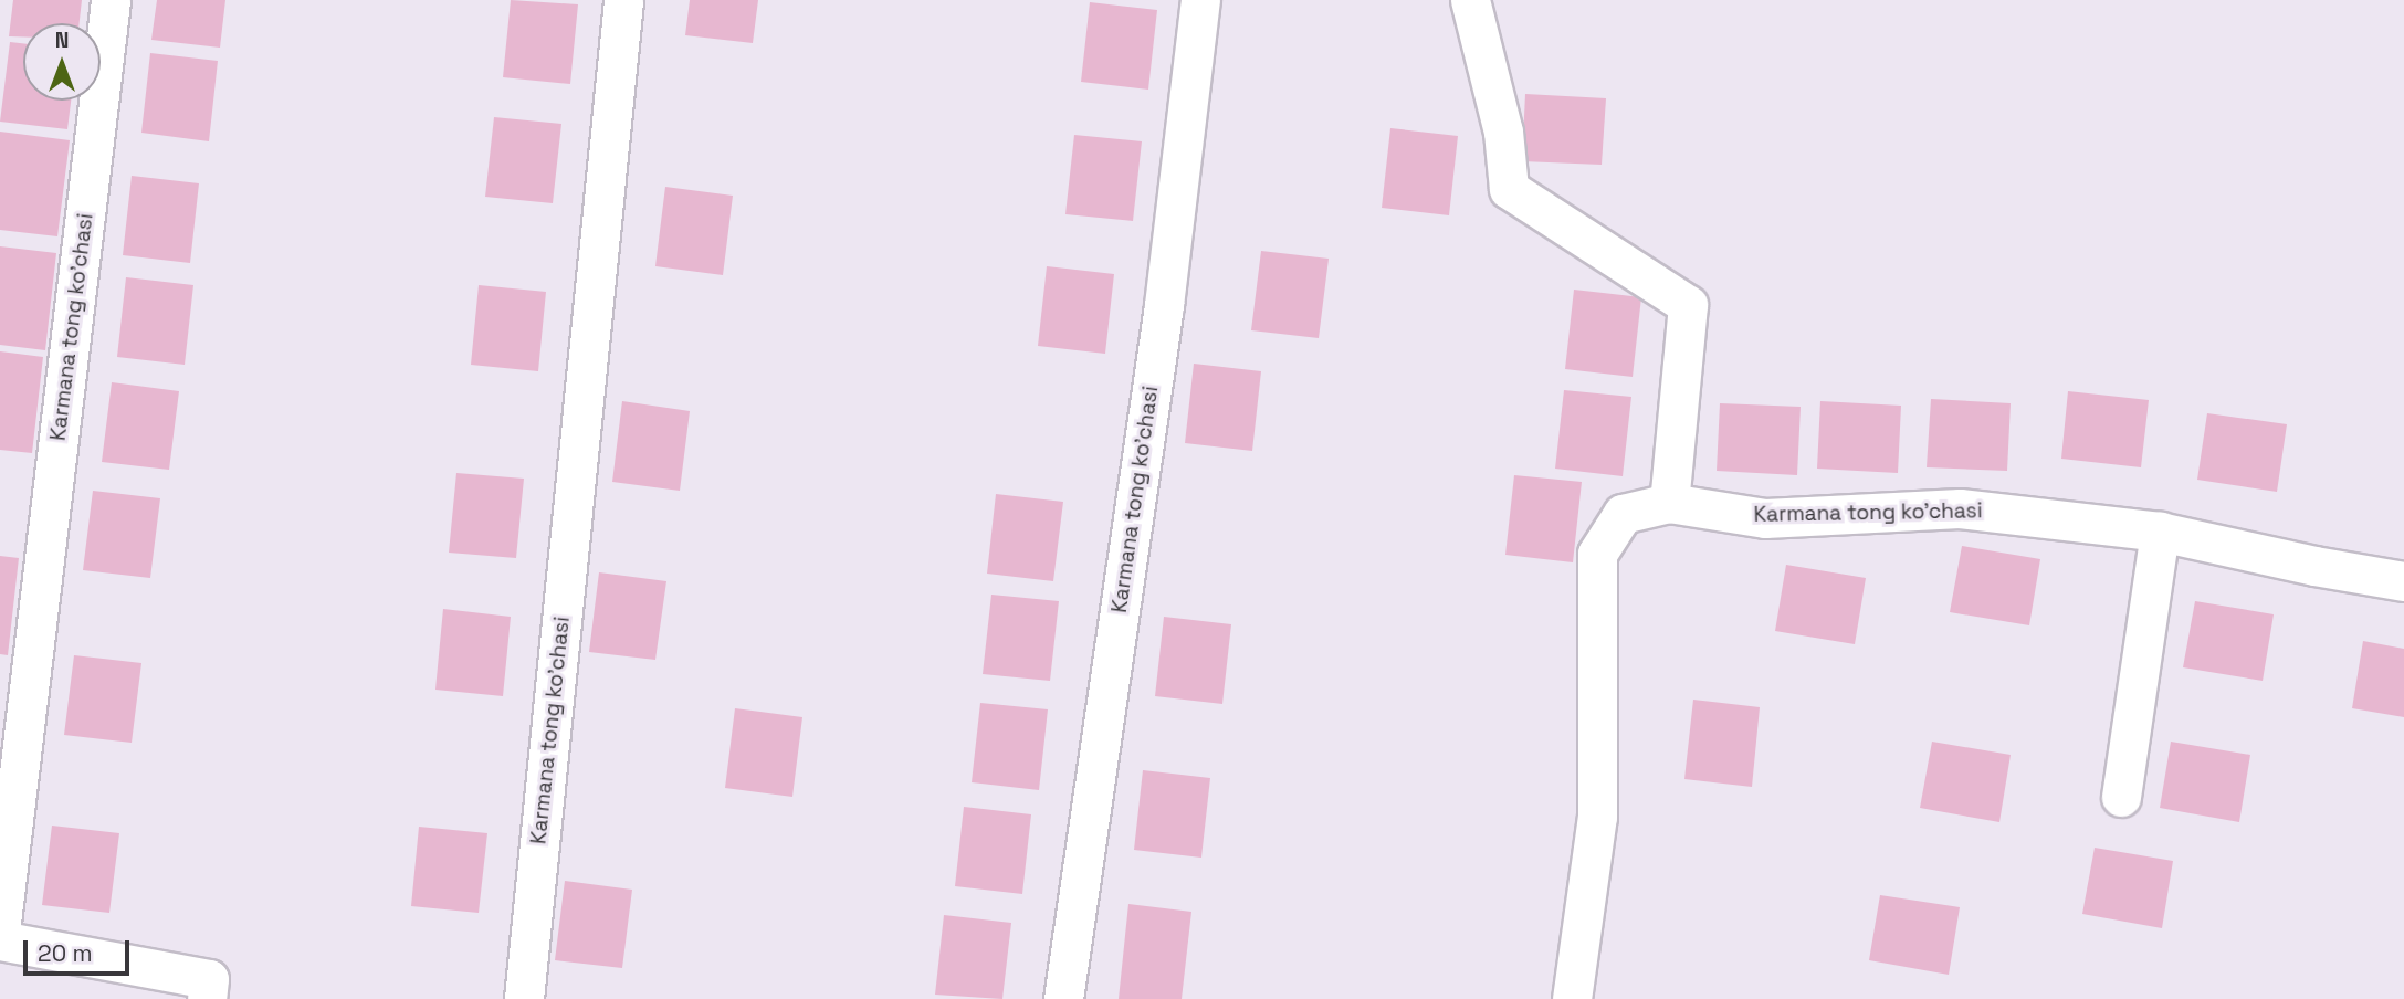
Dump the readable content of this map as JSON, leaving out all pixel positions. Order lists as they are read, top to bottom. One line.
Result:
{"streets":{"street":["Karmana tong ko'chasi"]},"scale_bar":"20 m","north":"top"}
